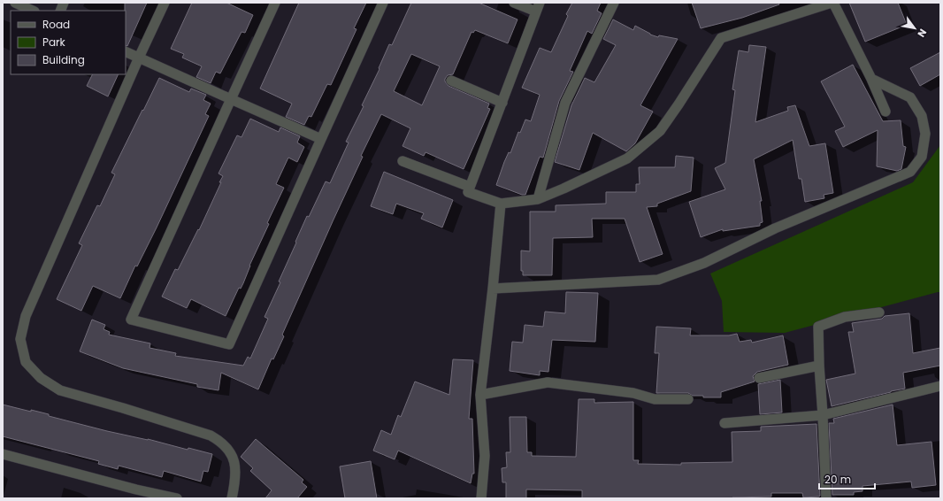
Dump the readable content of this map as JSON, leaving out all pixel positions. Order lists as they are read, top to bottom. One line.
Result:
{"legend":["Road","Park","Building"],"scale_bar":"20 m","north":"bottom right"}
